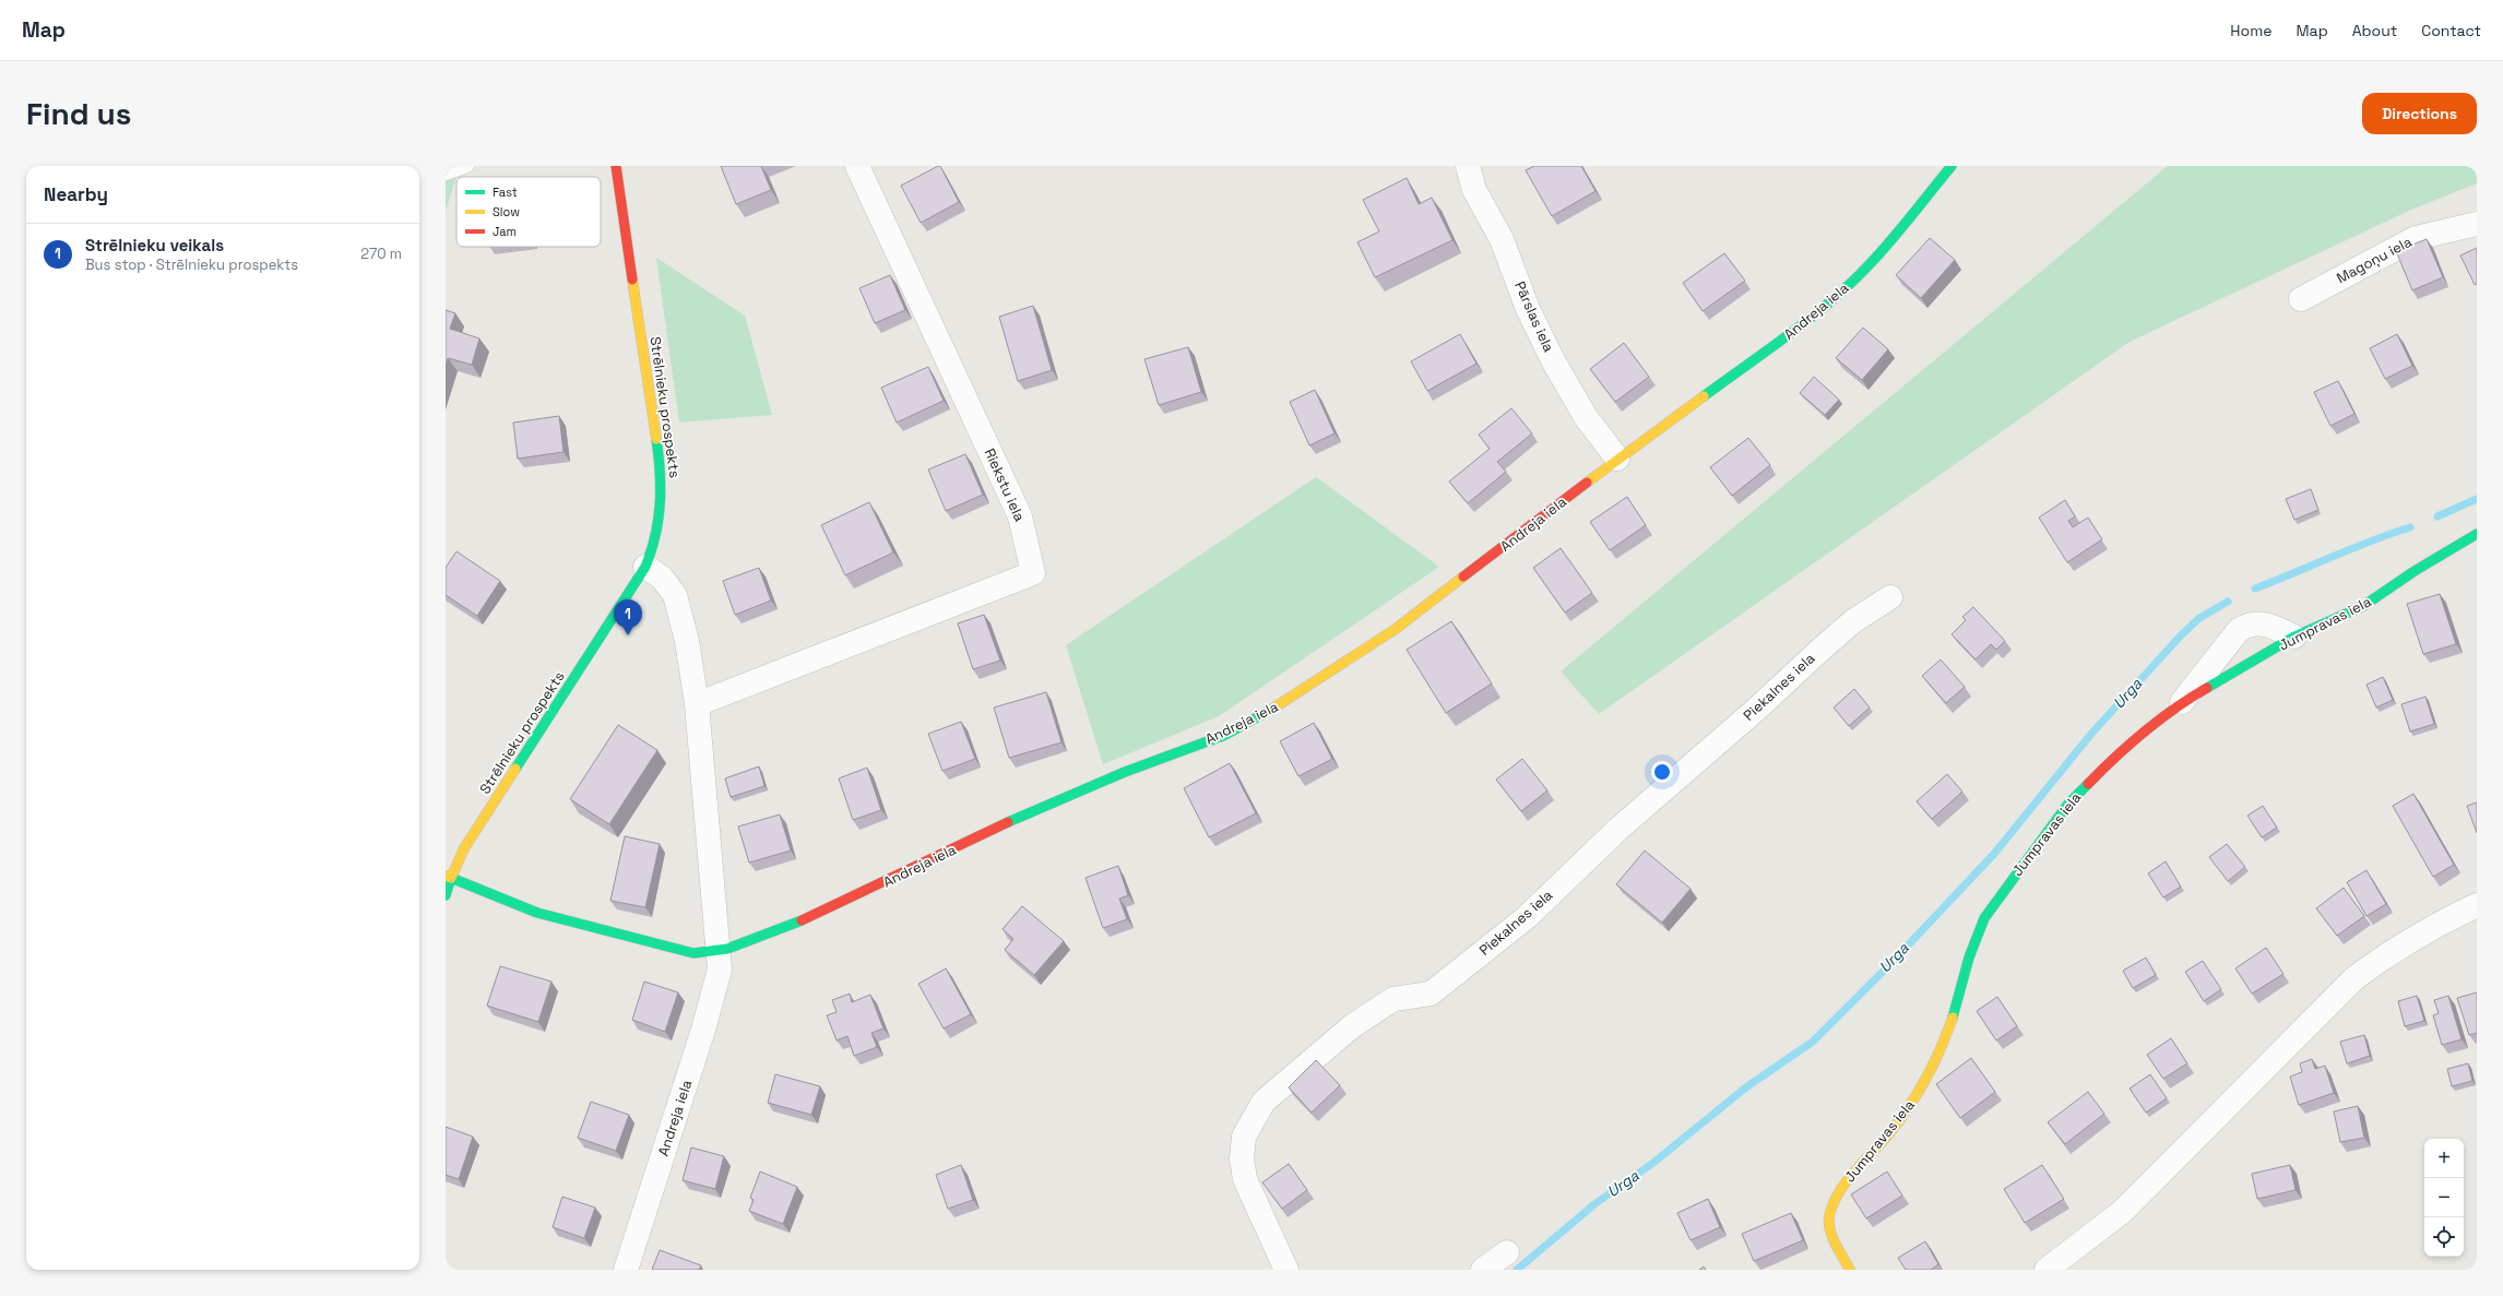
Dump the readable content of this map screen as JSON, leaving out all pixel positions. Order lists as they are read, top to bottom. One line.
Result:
{"streets":{"street":["Magoņu iela","Andreja iela","Pārslas iela","Strēlnieku prospekts","Riekstu iela","Jumpravas iela","Piekalnes iela"]},"crossings":[["Andreja iela","Pārslas iela"]],"water":["Urga"],"legend":["Fast","Slow","Jam"],"page":{"header":"Map","nav":["Home","Map","About","Contact"],"buttons":"Directions","title":"Find us","heading":"Nearby","list":[{"mark":"1","name":"Strēlnieku veikals","note":"Bus stop · Strēlnieku prospekts","value":"270 m"}],"pins":"1","map_buttons":["+","−"]}}
